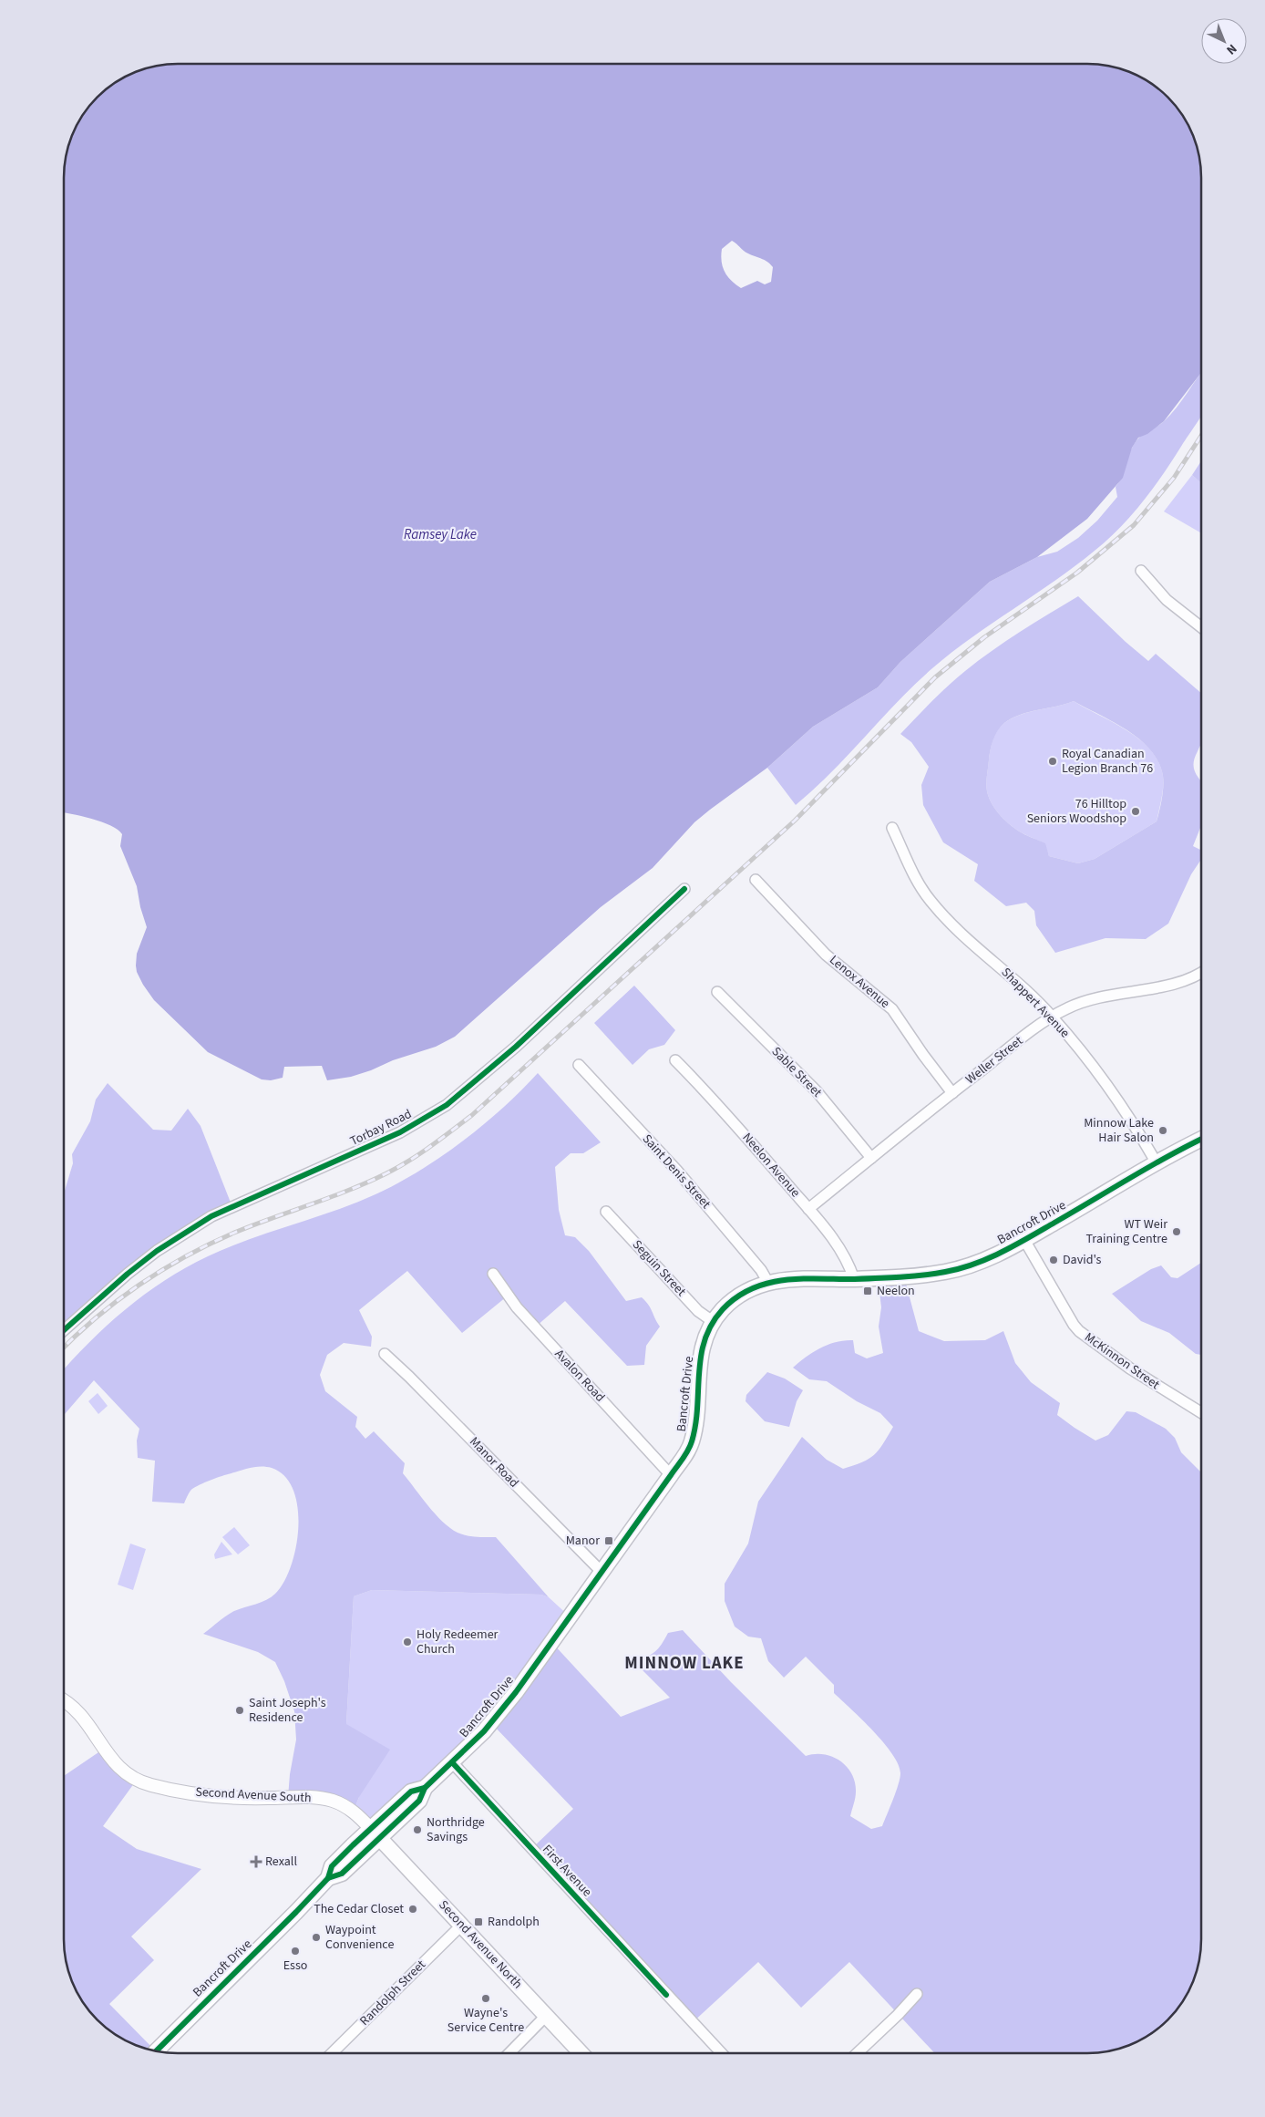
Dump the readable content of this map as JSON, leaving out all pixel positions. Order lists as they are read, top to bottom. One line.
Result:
{"streets":{"main road":["Bancroft Drive","Second Avenue North"],"street":["Lenox Avenue","Shappert Avenue","Weller Street","Sable Street","Torbay Road","Neelon Avenue","Saint Denis Street","Seguin Street","McKinnon Street","Avalon Road","Manor Road","Second Avenue South","First Avenue","Randolph Street"]},"crossings":[["Lenox Avenue","Weller Street"],["Shappert Avenue","Weller Street"],["Shappert Avenue","Bancroft Drive"],["Weller Street","Sable Street"],["Weller Street","Neelon Avenue"],["Neelon Avenue","Bancroft Drive"],["Saint Denis Street","Bancroft Drive"],["Bancroft Drive","Seguin Street"],["Bancroft Drive","McKinnon Street"],["Bancroft Drive","Avalon Road"],["Bancroft Drive","Manor Road"],["Bancroft Drive","Second Avenue South"],["Bancroft Drive","First Avenue"],["Bancroft Drive","Second Avenue North"],["Second Avenue South","Second Avenue North"],["Second Avenue North","Randolph Street"]],"districts":["MINNOW LAKE"],"water":["Ramsey Lake"],"places":{"other":["Royal Canadian Legion Branch 76","76 Hilltop Seniors Woodshop","Minnow Lake Hair Salon","WT Weir Training Centre","David's","Holy Redeemer Church","Saint Joseph's Residence","Northridge Savings","The Cedar Closet","Waypoint Convenience","Esso","Wayne's Service Centre"],"transit":["Neelon","Manor","Randolph"],"health":["Rexall"]},"north":"bottom right"}
